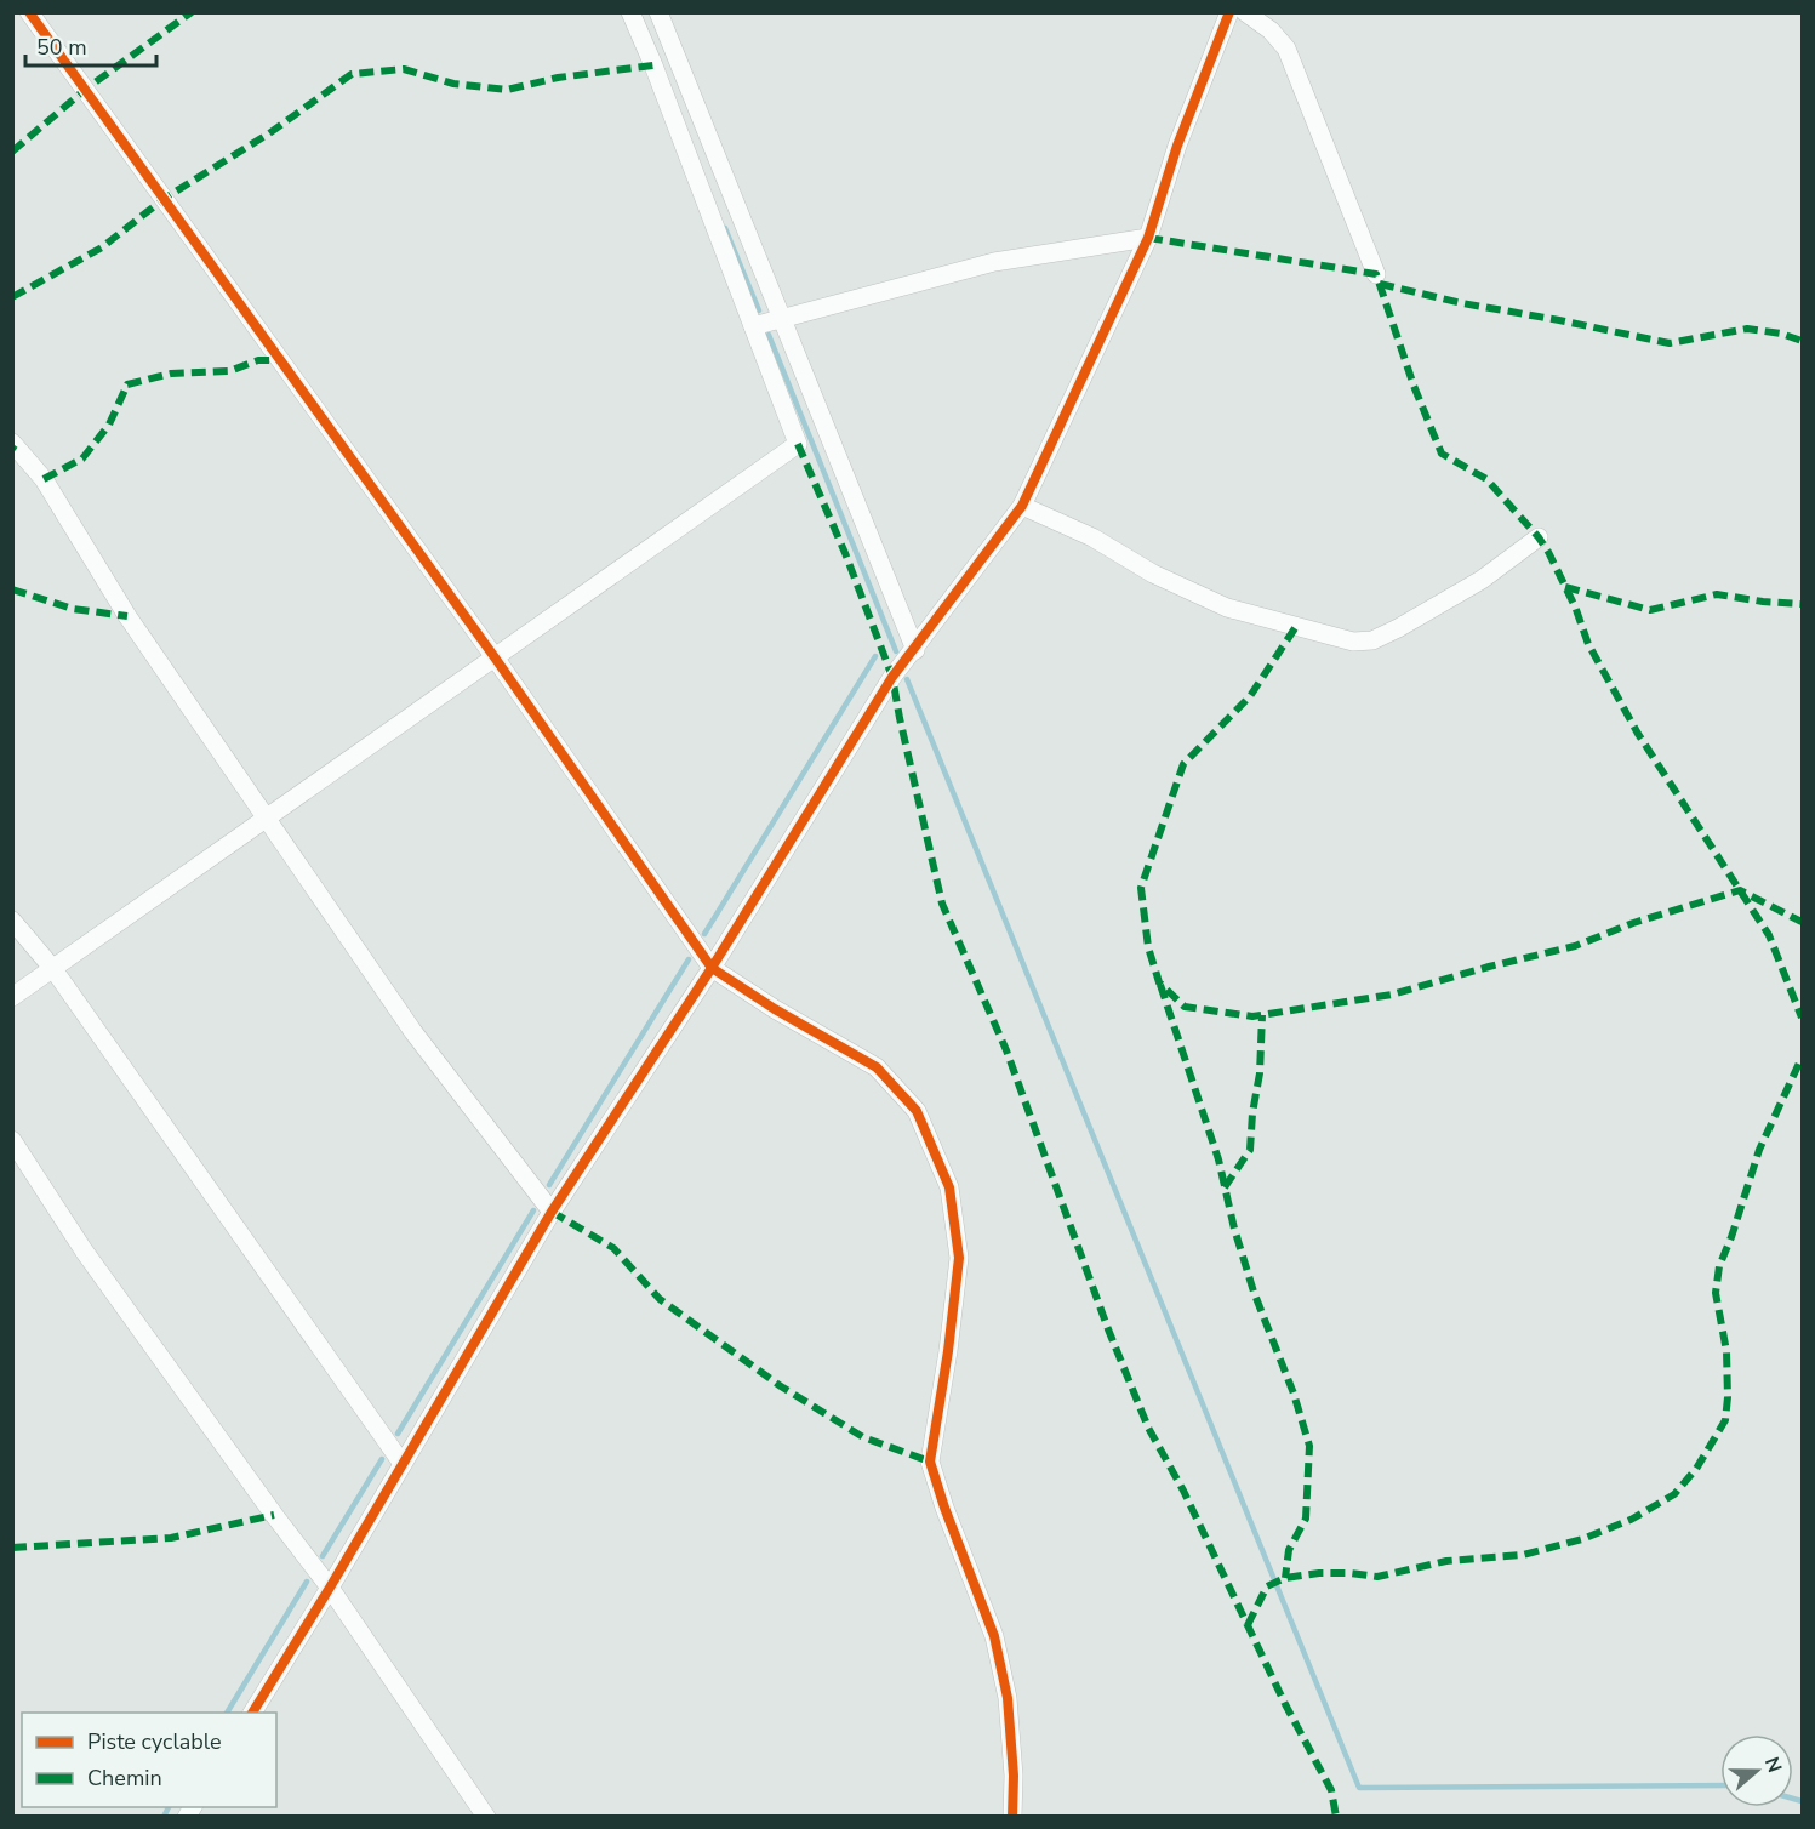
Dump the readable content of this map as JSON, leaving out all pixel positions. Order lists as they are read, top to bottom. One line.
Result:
{"legend":["Piste cyclable","Chemin"],"scale_bar":"50 m","north":"right"}
